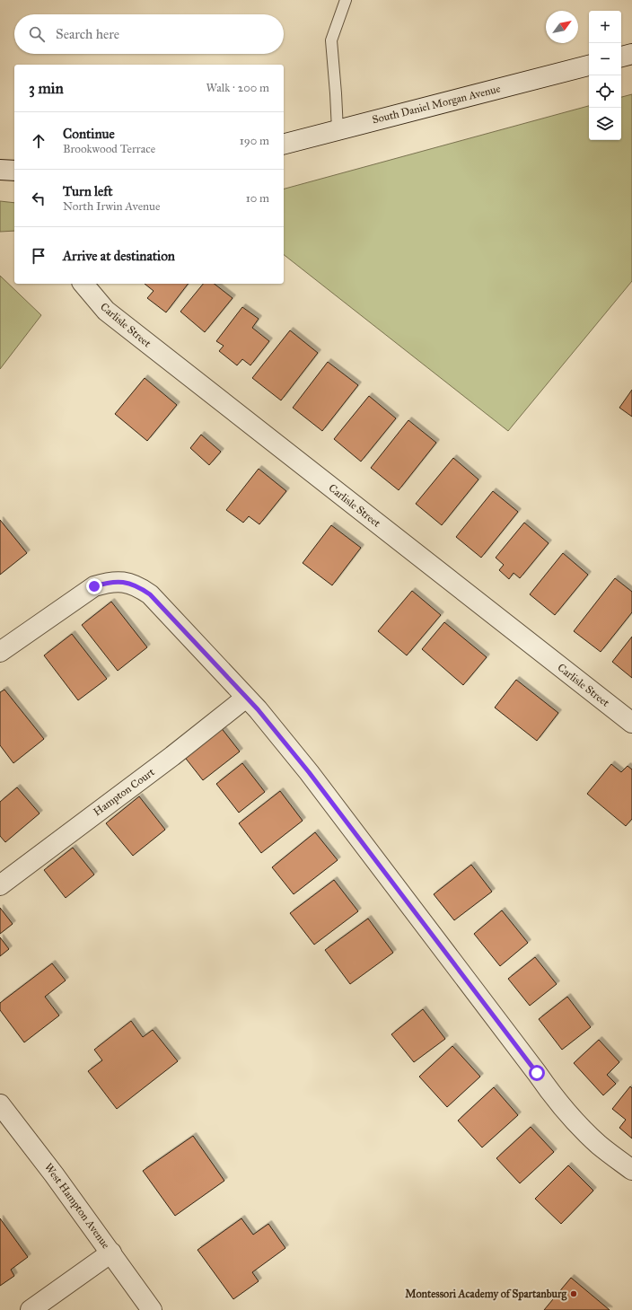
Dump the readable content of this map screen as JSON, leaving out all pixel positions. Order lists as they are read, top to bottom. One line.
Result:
{"streets":{"street":["South Daniel Morgan Avenue","Carlisle Street","Hampton Court","West Hampton Avenue"]},"places":["Montessori Academy of Spartanburg"],"north":"top right","page":{"map_buttons":["+","−"],"search":"Search here","heading":["3 min","Walk · 200 m"],"list":[["Continue","Brookwood Terrace","190 m"],["Turn left","North Irwin Avenue","10 m"],"Arrive at destination"]}}
